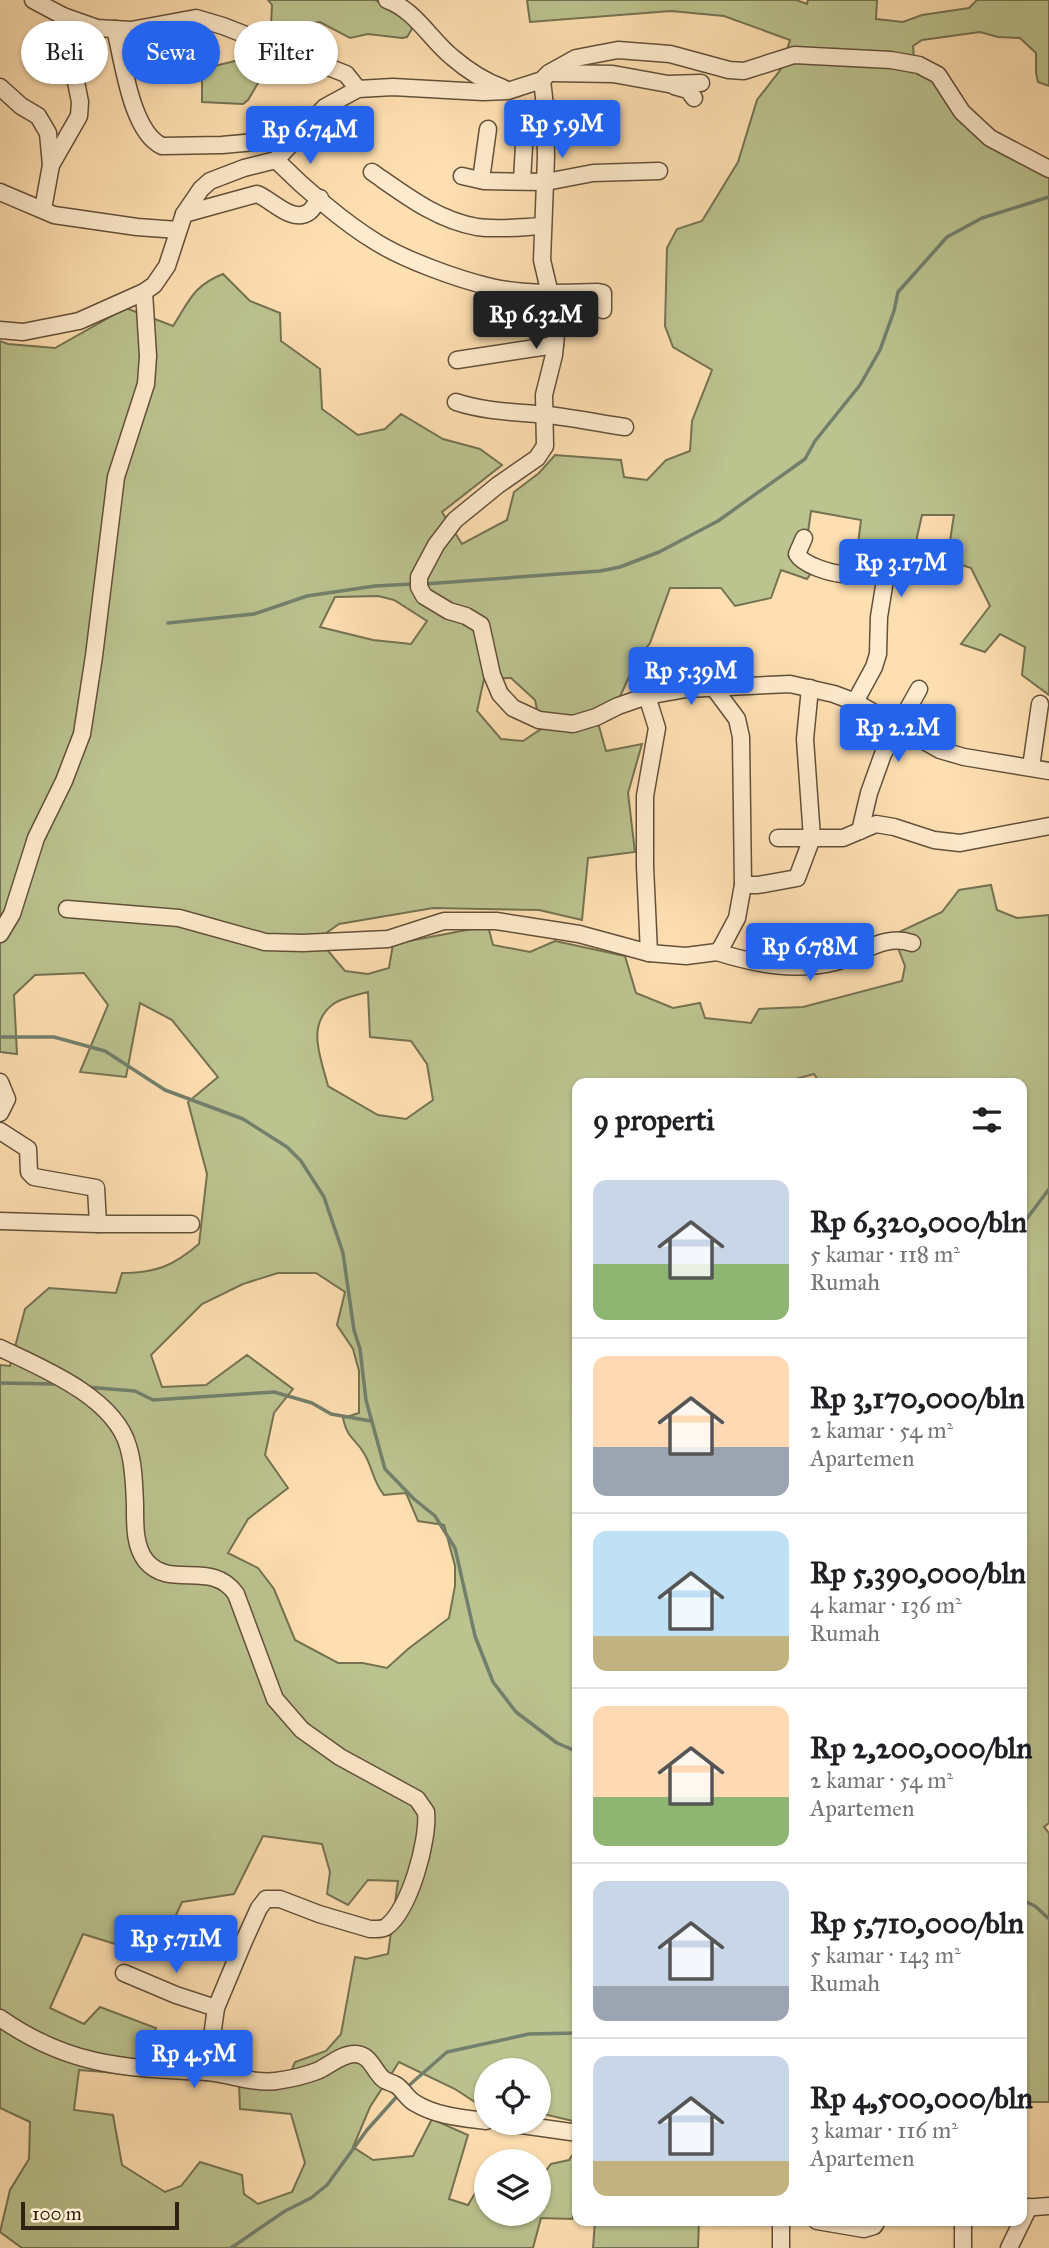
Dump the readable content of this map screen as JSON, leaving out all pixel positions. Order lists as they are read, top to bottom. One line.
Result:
{"scale_bar":"100 m","page":{"chip":["Beli","Sewa","Filter"],"price":["Rp 5.9M","Rp 6.74M","Rp 6.32M","Rp 3.17M","Rp 5.39M","Rp 2.2M","Rp 6.78M","Rp 5.71M","Rp 4.5M"],"heading":"9 properti","list":[{"name":"Rp 6,320,000/bln","note":"5 kamar · 118 m² · Rumah"},{"name":"Rp 3,170,000/bln","note":"2 kamar · 54 m² · Apartemen"},{"name":"Rp 5,390,000/bln","note":"4 kamar · 136 m² · Rumah"},{"name":"Rp 2,200,000/bln","note":"2 kamar · 54 m² · Apartemen"},{"name":"Rp 5,710,000/bln","note":"5 kamar · 143 m² · Rumah"},{"name":"Rp 4,500,000/bln","note":"3 kamar · 116 m² · Apartemen"}],"scale":"100 m"}}
